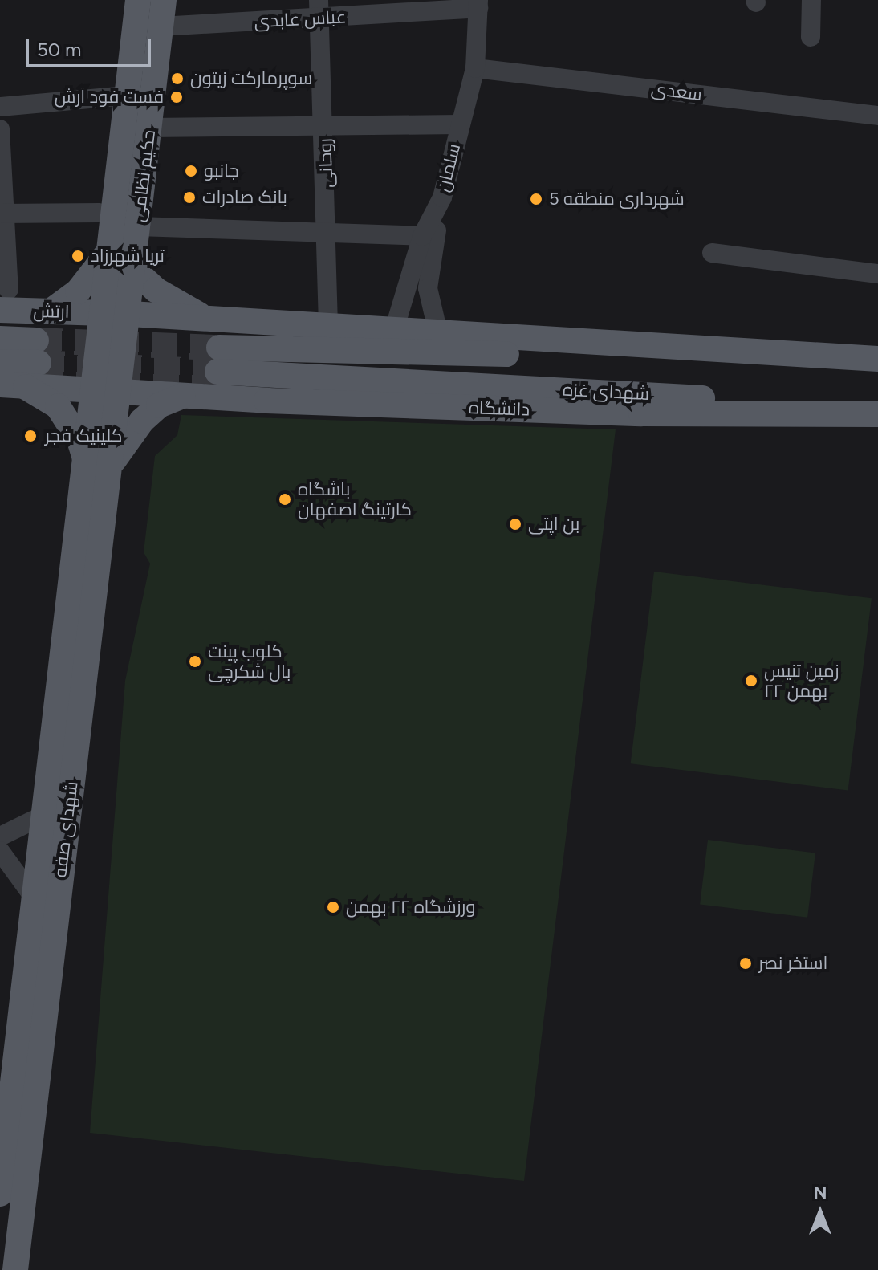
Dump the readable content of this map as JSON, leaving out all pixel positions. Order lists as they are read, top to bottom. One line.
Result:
{"streets":{"main road":["حکیم نظامی","ارتش","شهدای غزه","دانشگاه","شهدای صفه"],"street":["عباس عابدی","سعدی","روحانی","سلمان"]},"crossings":[["عباس عابدی","روحانی"],["عباس عابدی","سلمان"],["عباس عابدی","حکیم نظامی"],["سعدی","سلمان"],["حکیم نظامی","ارتش"],["حکیم نظامی","دانشگاه"],["حکیم نظامی","شهدای صفه"],["شهدای غزه","دانشگاه"],["دانشگاه","شهدای صفه"]],"places":["سوپرمارکت زیتون","فست فود آرش","جانبو","بانک صادرات","شهرداری منطقه 5","تریا شهرزاد","کلینیک فجر","باشگاه کارتینگ اصفهان","بن اپتی","کلوب پینت بال شکرچی","زمین تنیس ۲۲ بهمن","ورزشگاه ۲۲ بهمن","استخر نصر"],"scale_bar":"50 m","north":"top"}
